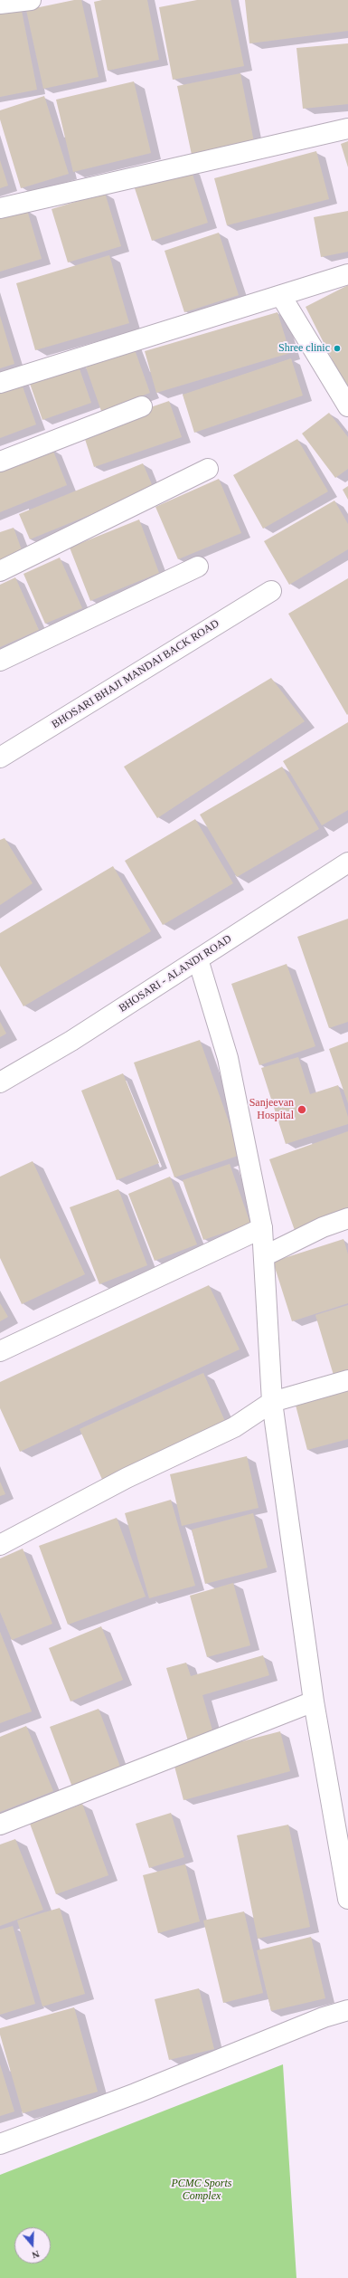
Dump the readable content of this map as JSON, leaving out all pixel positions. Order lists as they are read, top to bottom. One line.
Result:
{"streets":{"street":["BHOSARI BHAJI MANDAI BACK ROAD","BHOSARI - ALANDI ROAD"]},"parks":["PCMC Sports Complex"],"places":["Shree clinic","Sanjeevan Hospital"],"north":"bottom"}
